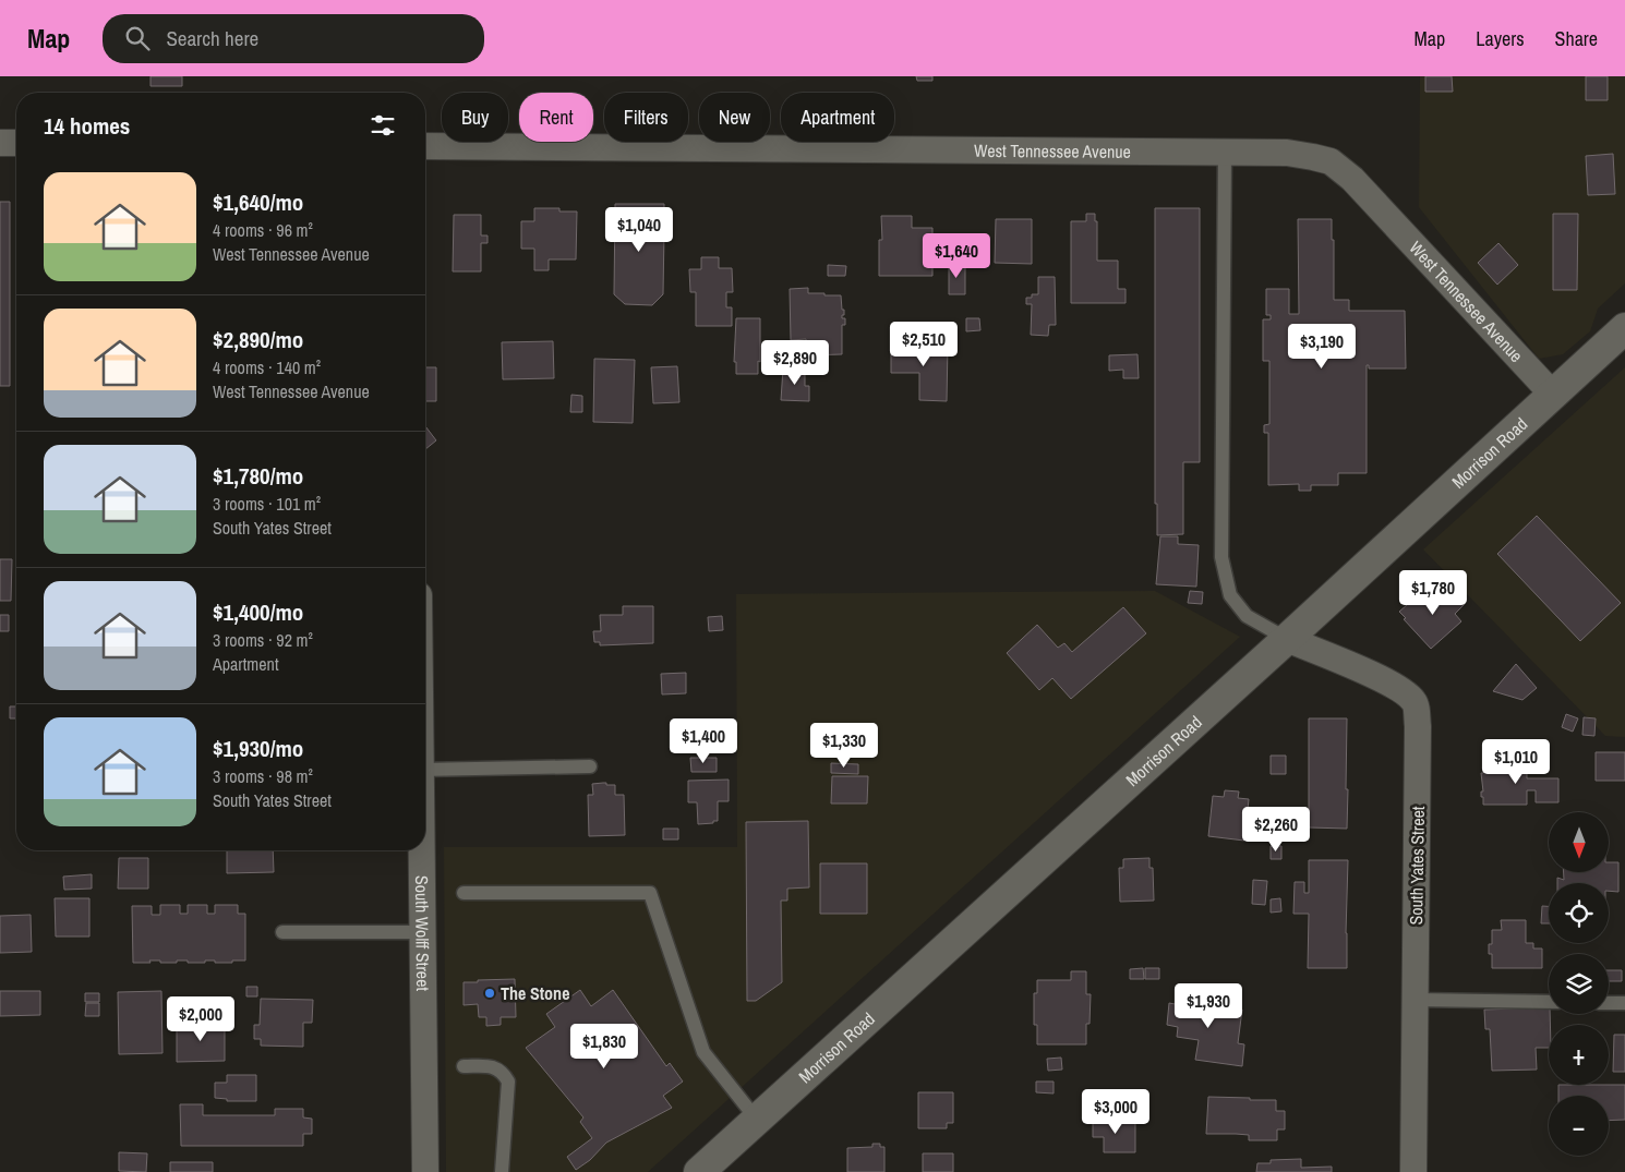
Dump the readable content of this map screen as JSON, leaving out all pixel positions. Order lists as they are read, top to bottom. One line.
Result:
{"streets":{"main road":["Morrison Road"],"street":["West Tennessee Avenue","South Yates Street","South Wolff Street"]},"crossings":[["West Tennessee Avenue","Morrison Road"],["Morrison Road","South Yates Street"]],"places":["The Stone"],"north":"bottom","page":{"header":"Map","search":"Search here","nav":["Map","Layers","Share"],"chip":["Buy","Rent","Filters","New","Apartment"],"heading":"14 homes","list":[{"name":"$1,640/mo","note":"4 rooms · 96 m² · West Tennessee Avenue"},{"name":"$2,890/mo","note":"4 rooms · 140 m² · West Tennessee Avenue"},{"name":"$1,780/mo","note":"3 rooms · 101 m² · South Yates Street"},{"name":"$1,400/mo","note":"3 rooms · 92 m² · Apartment"},{"name":"$1,930/mo","note":"3 rooms · 98 m² · South Yates Street"}],"price":["$1,040","$1,640","$2,510","$3,190","$2,890","$1,780","$1,400","$1,330","$1,010","$2,260","$1,930","$2,000","$1,830","$3,000"],"map_buttons":["+","−"]}}
